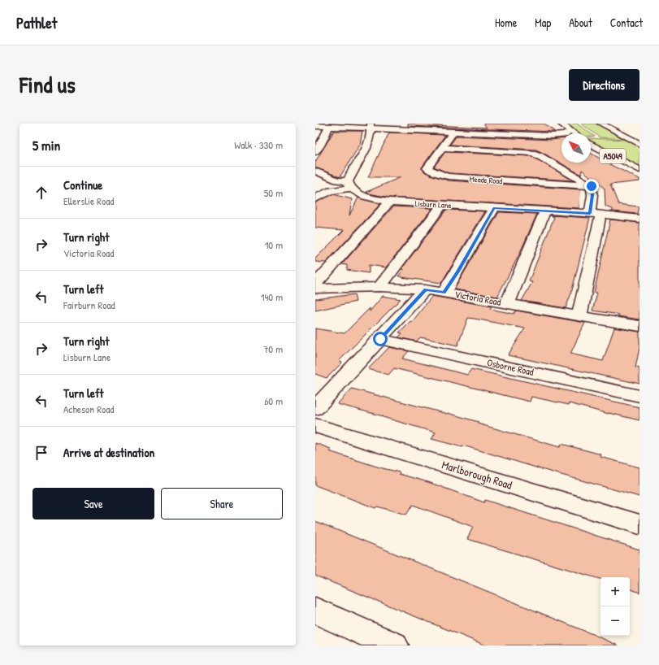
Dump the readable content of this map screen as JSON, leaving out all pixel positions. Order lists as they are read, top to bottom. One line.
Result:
{"streets":{"main road":["A5049","Meade Road","Lisburn Lane","Victoria Road","Osborne Road","Marlborough Road"]},"north":"top left","page":{"header":"Pathlet","nav":["Home","Map","About","Contact"],"title":"Find us","buttons":["Directions",["Save","Share"]],"heading":["5 min","Walk · 330 m"],"list":[["Continue","Ellerslie Road","50 m"],["Turn right","Victoria Road","10 m"],["Turn left","Fairburn Road","140 m"],["Turn right","Lisburn Lane","70 m"],["Turn left","Acheson Road","60 m"],"Arrive at destination"],"map_buttons":["+","−"]}}
